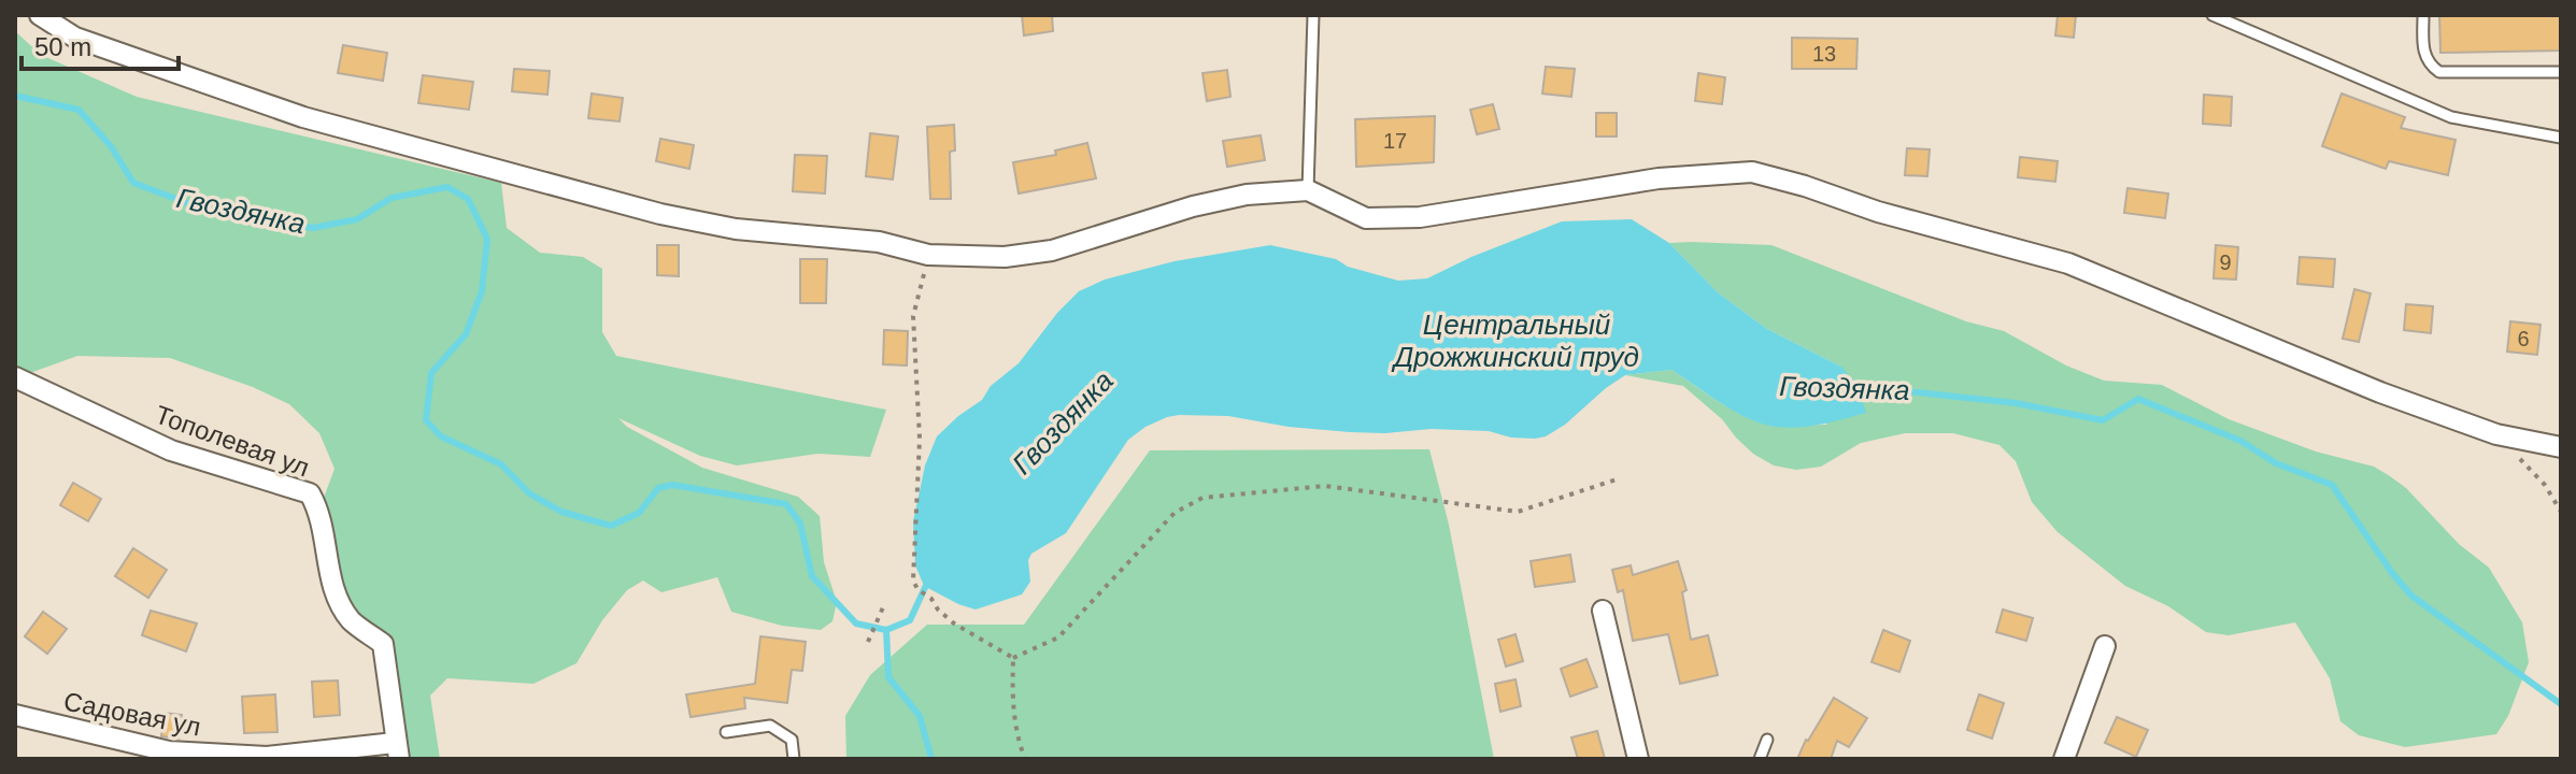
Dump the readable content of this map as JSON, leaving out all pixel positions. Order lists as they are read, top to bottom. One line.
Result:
{"streets":{"street":["Тополевая ул","Садовая ул"]},"crossings":[["Тополевая ул","Садовая ул"]],"water":["Гвоздянка","Центральный Дрожжинский пруд"],"house_numbers":["13","17","9","6"],"scale_bar":"50 m"}
